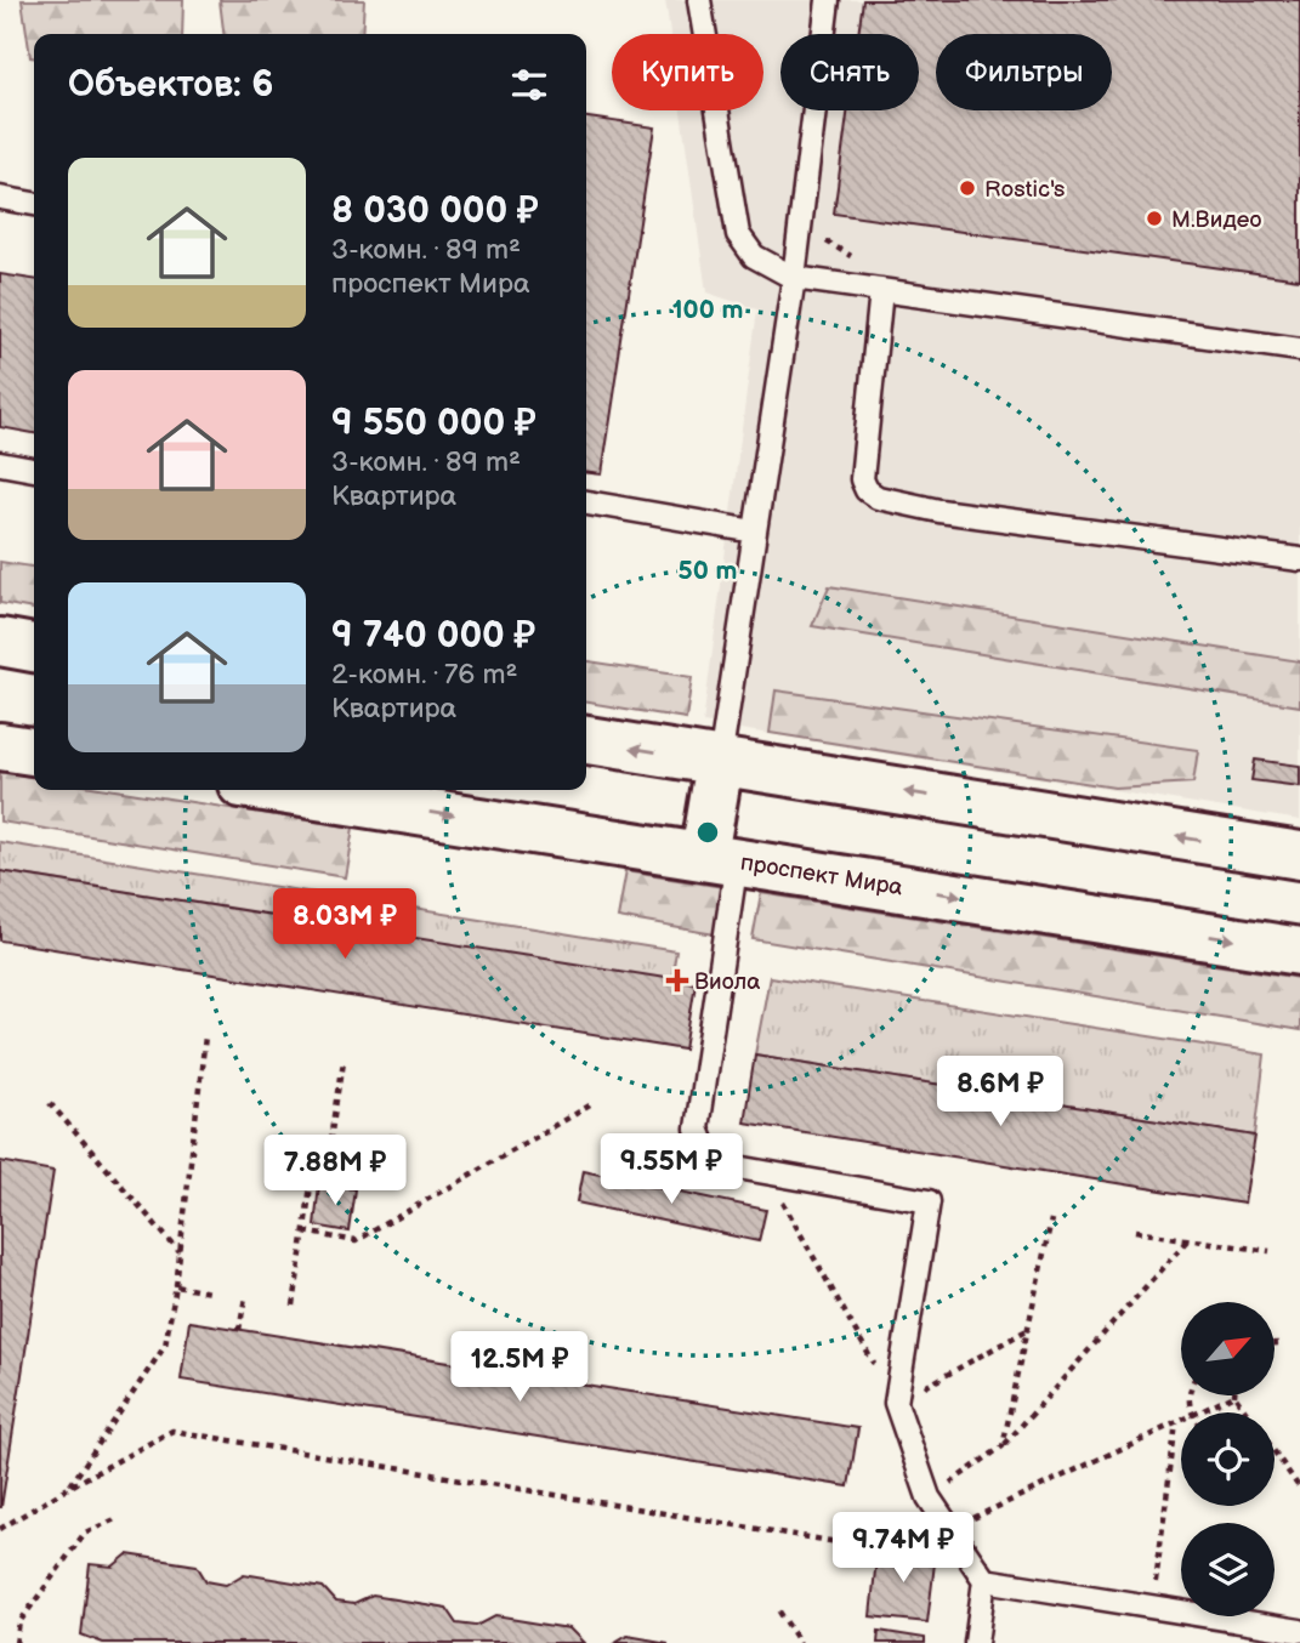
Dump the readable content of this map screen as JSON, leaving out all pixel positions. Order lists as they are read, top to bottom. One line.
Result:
{"streets":{"main road":["проспект Мира"]},"places":{"other":["Rostic's","М.Видео"],"health":["Виола"]},"north":"top right","page":{"chip":["Купить","Снять","Фильтры"],"heading":"Объектов: 6","list":[{"name":"8 030 000 ₽","note":"3-комн. · 89 m² · проспект Мира"},{"name":"9 550 000 ₽","note":"3-комн. · 89 m² · Квартира"},{"name":"9 740 000 ₽","note":"2-комн. · 76 m² · Квартира"}],"price":["8.03M ₽","8.6M ₽","9.55M ₽","7.88M ₽","12.5M ₽","9.74M ₽"]},"rings":["100 m","50 m"]}
